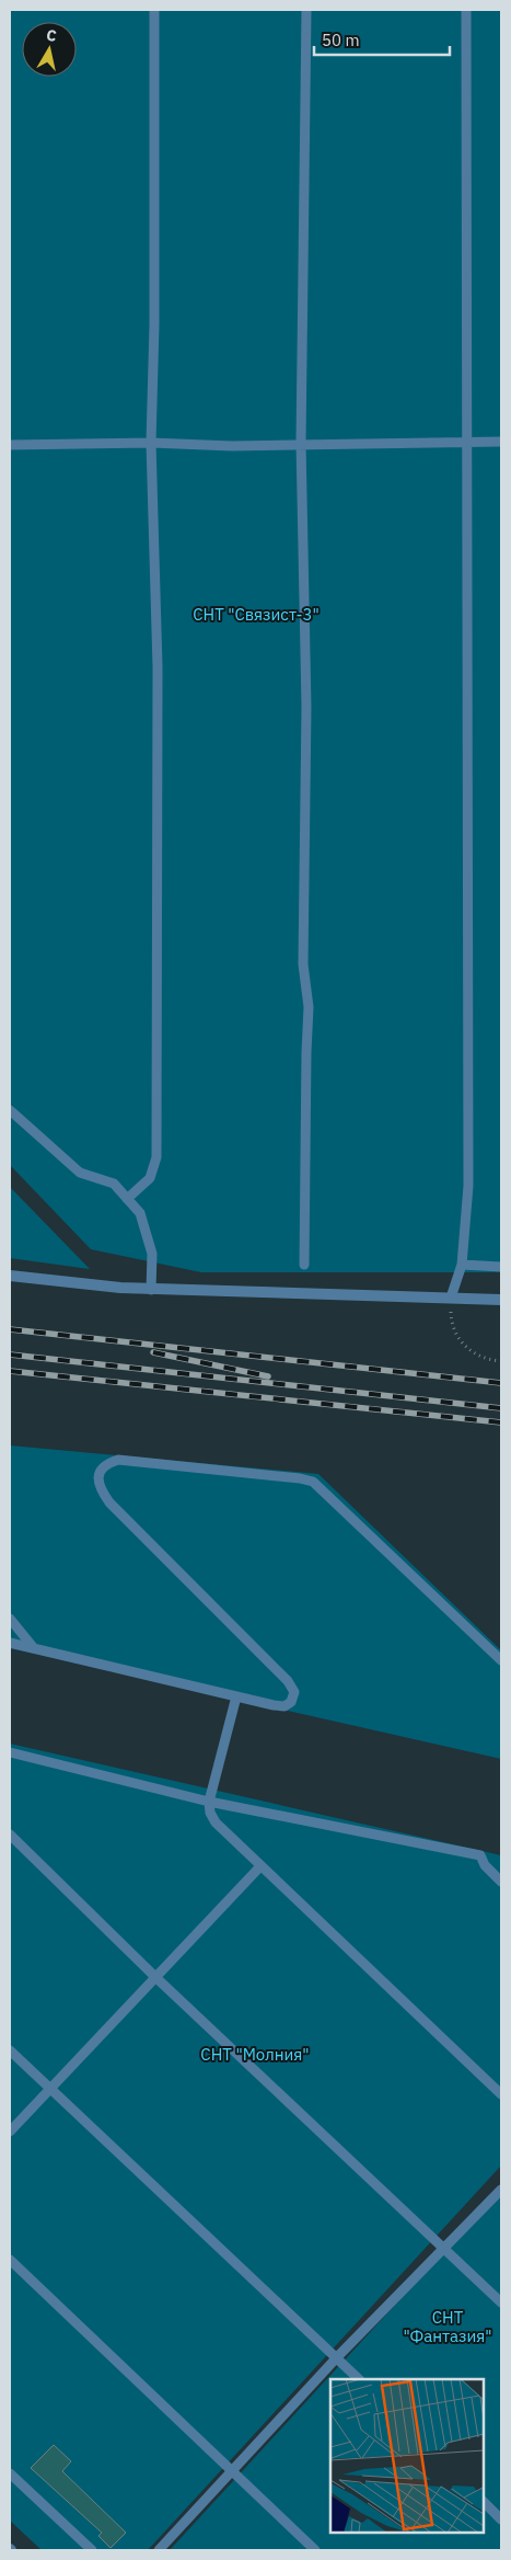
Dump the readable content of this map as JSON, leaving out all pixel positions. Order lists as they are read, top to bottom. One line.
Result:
{"parks":["СНТ \"Связист-3\"","СНТ \"Молния\"","СНТ \"Фантазия\""],"scale_bar":"50 m","north":"top"}
